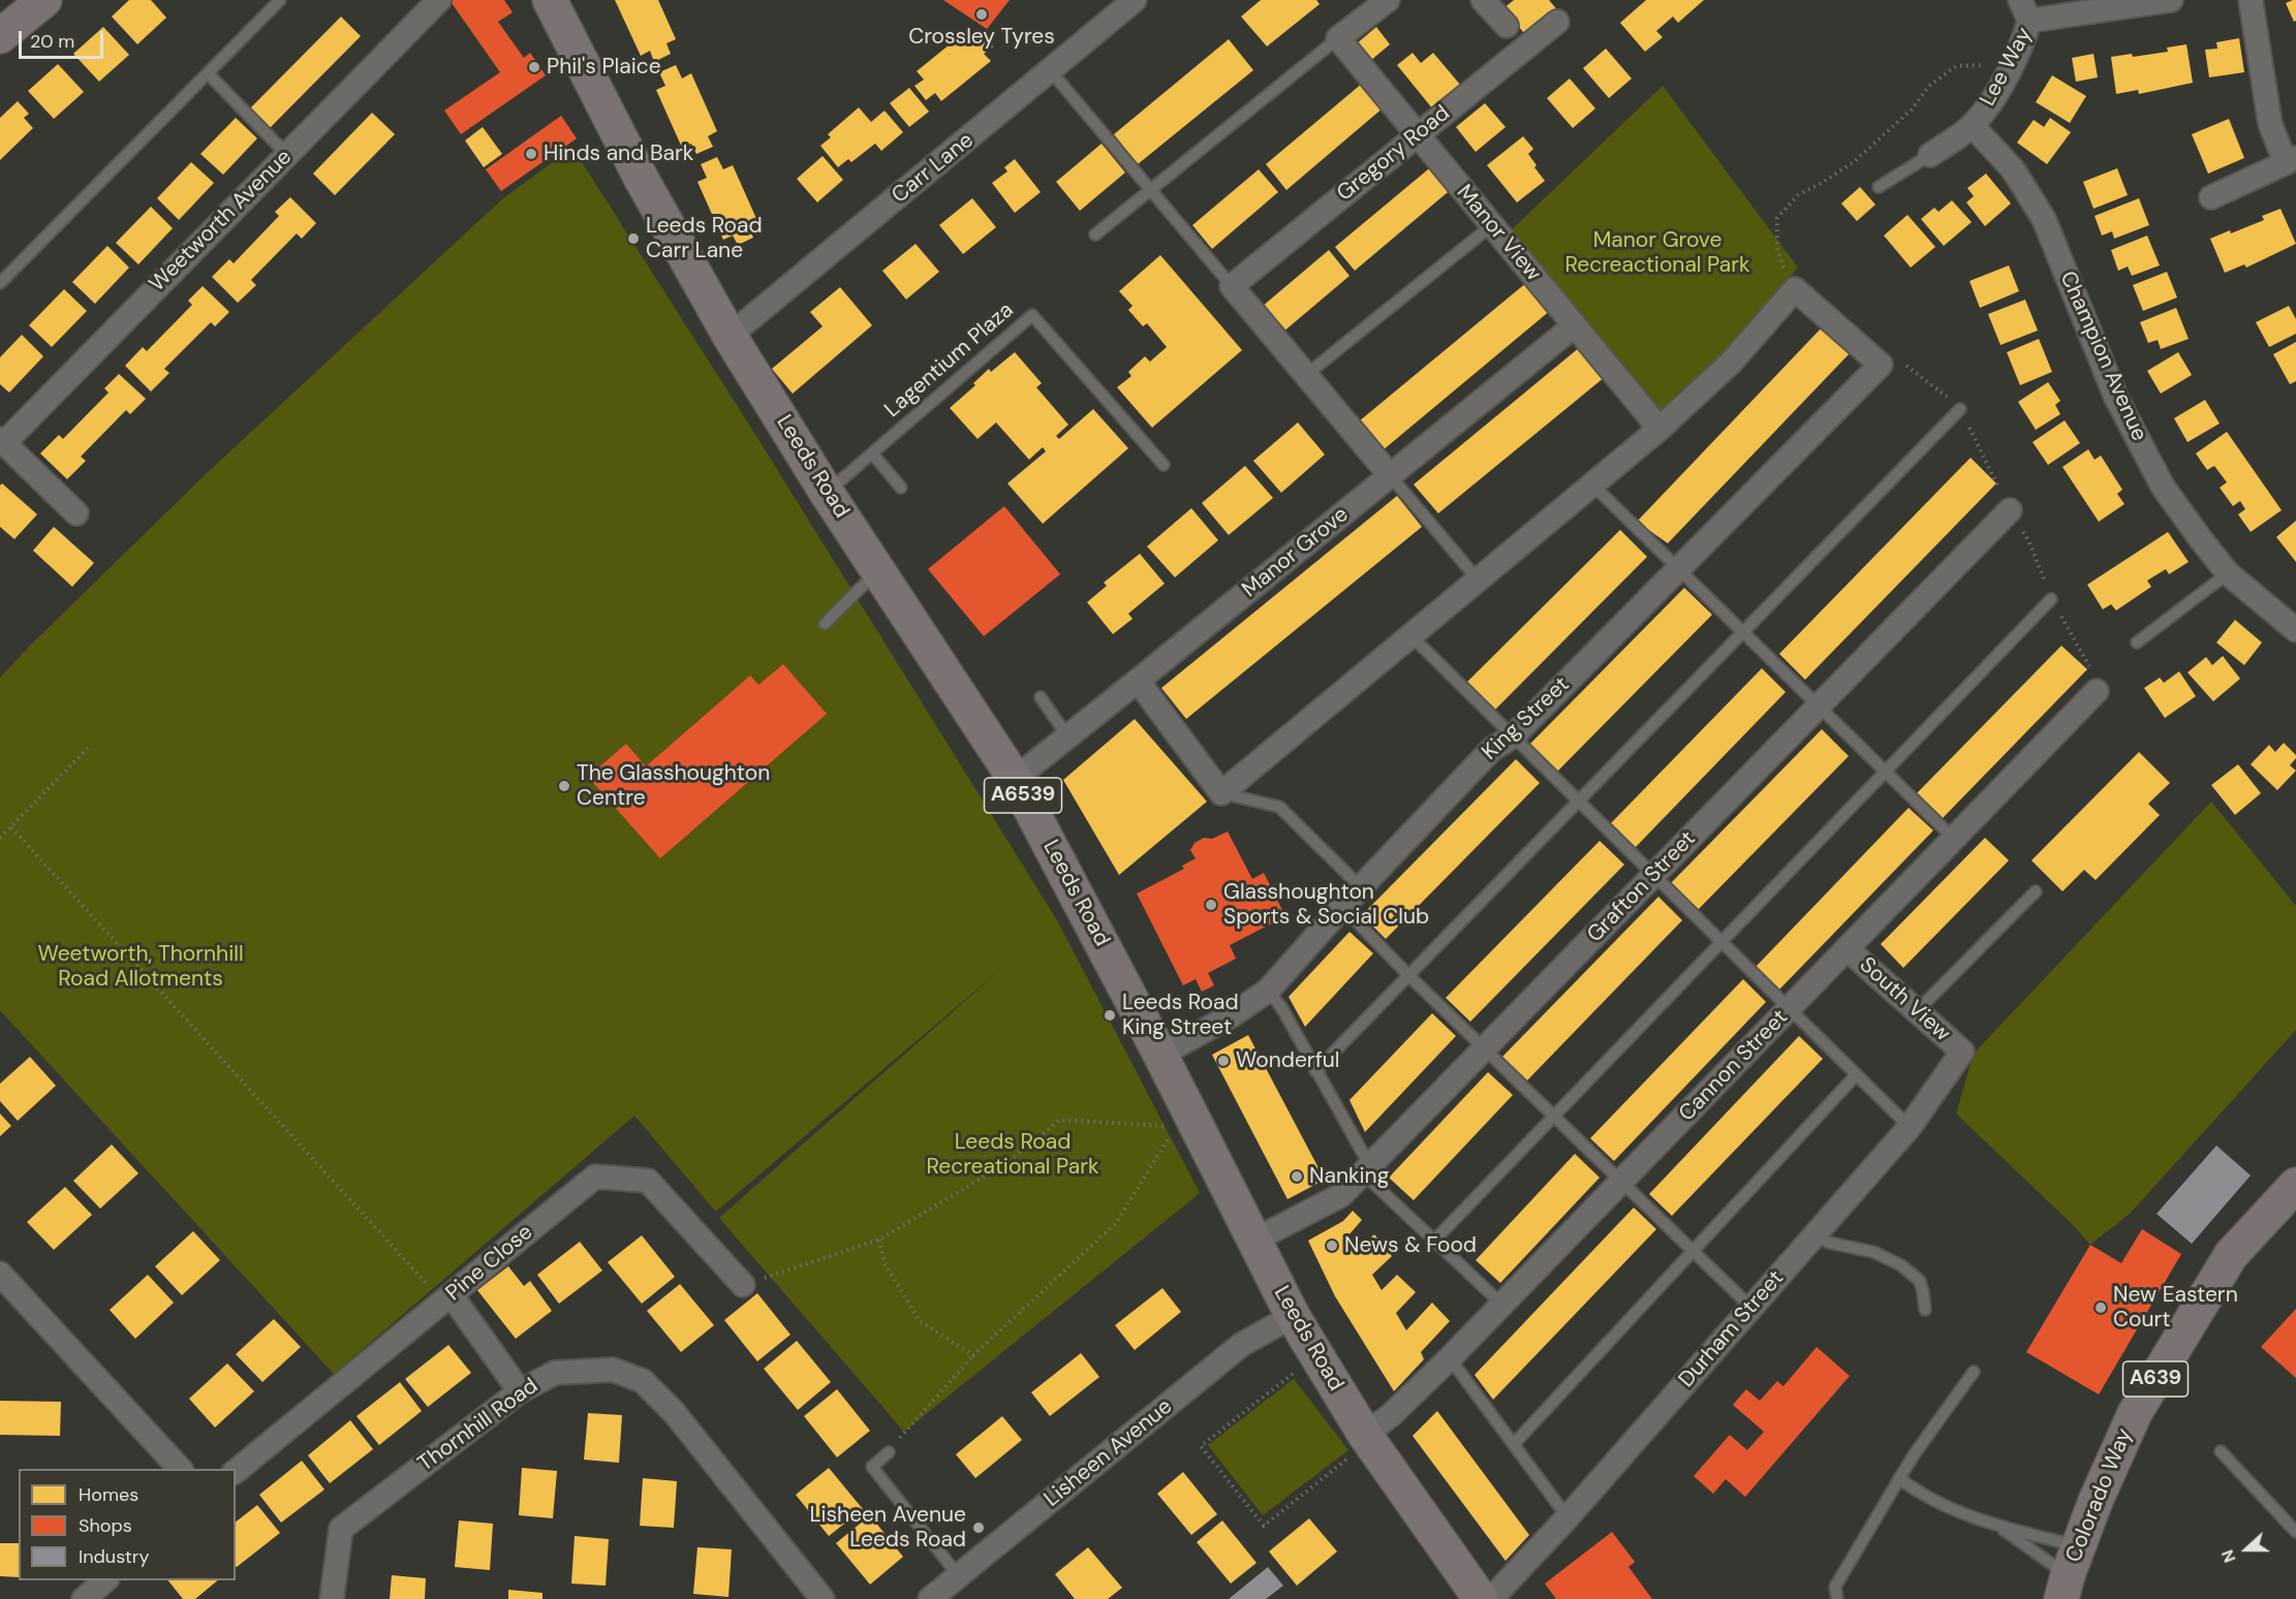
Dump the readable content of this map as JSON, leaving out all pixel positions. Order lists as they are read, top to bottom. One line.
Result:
{"streets":{"main road":["Leeds Road","A6539","A639","Colorado Way"],"street":["Lee Way","Gregory Road","Carr Lane","Weetworth Avenue","Manor View","Champion Avenue","Manor Grove","King Street","Grafton Street","South View","Cannon Street","Pine Close","Durham Street","Thornhill Road","Lisheen Avenue"],"lane":["Lagentium Plaza"]},"crossings":[["Lee Way","Champion Avenue"],["Gregory Road","Manor View"],["Carr Lane","Leeds Road"],["Manor View","Manor Grove"],["Lagentium Plaza","Leeds Road"],["Leeds Road","Manor Grove"],["Leeds Road","King Street"],["Leeds Road","Grafton Street"],["Leeds Road","Cannon Street"],["Leeds Road","Lisheen Avenue"],["South View","Cannon Street"],["South View","Durham Street"]],"parks":["Manor Grove Recreactional Park","Weetworth, Thornhill Road Allotments","Leeds Road Recreational Park"],"places":["Crossley Tyres","Phil's Plaice","Hinds and Bark","Leeds Road Carr Lane","The Glasshoughton Centre","Glasshoughton Sports & Social Club","Leeds Road King Street","Wonderful","Nanking","News & Food","New Eastern Court","Lisheen Avenue Leeds Road"],"legend":["Homes","Shops","Industry"],"scale_bar":"20 m","north":"left"}
